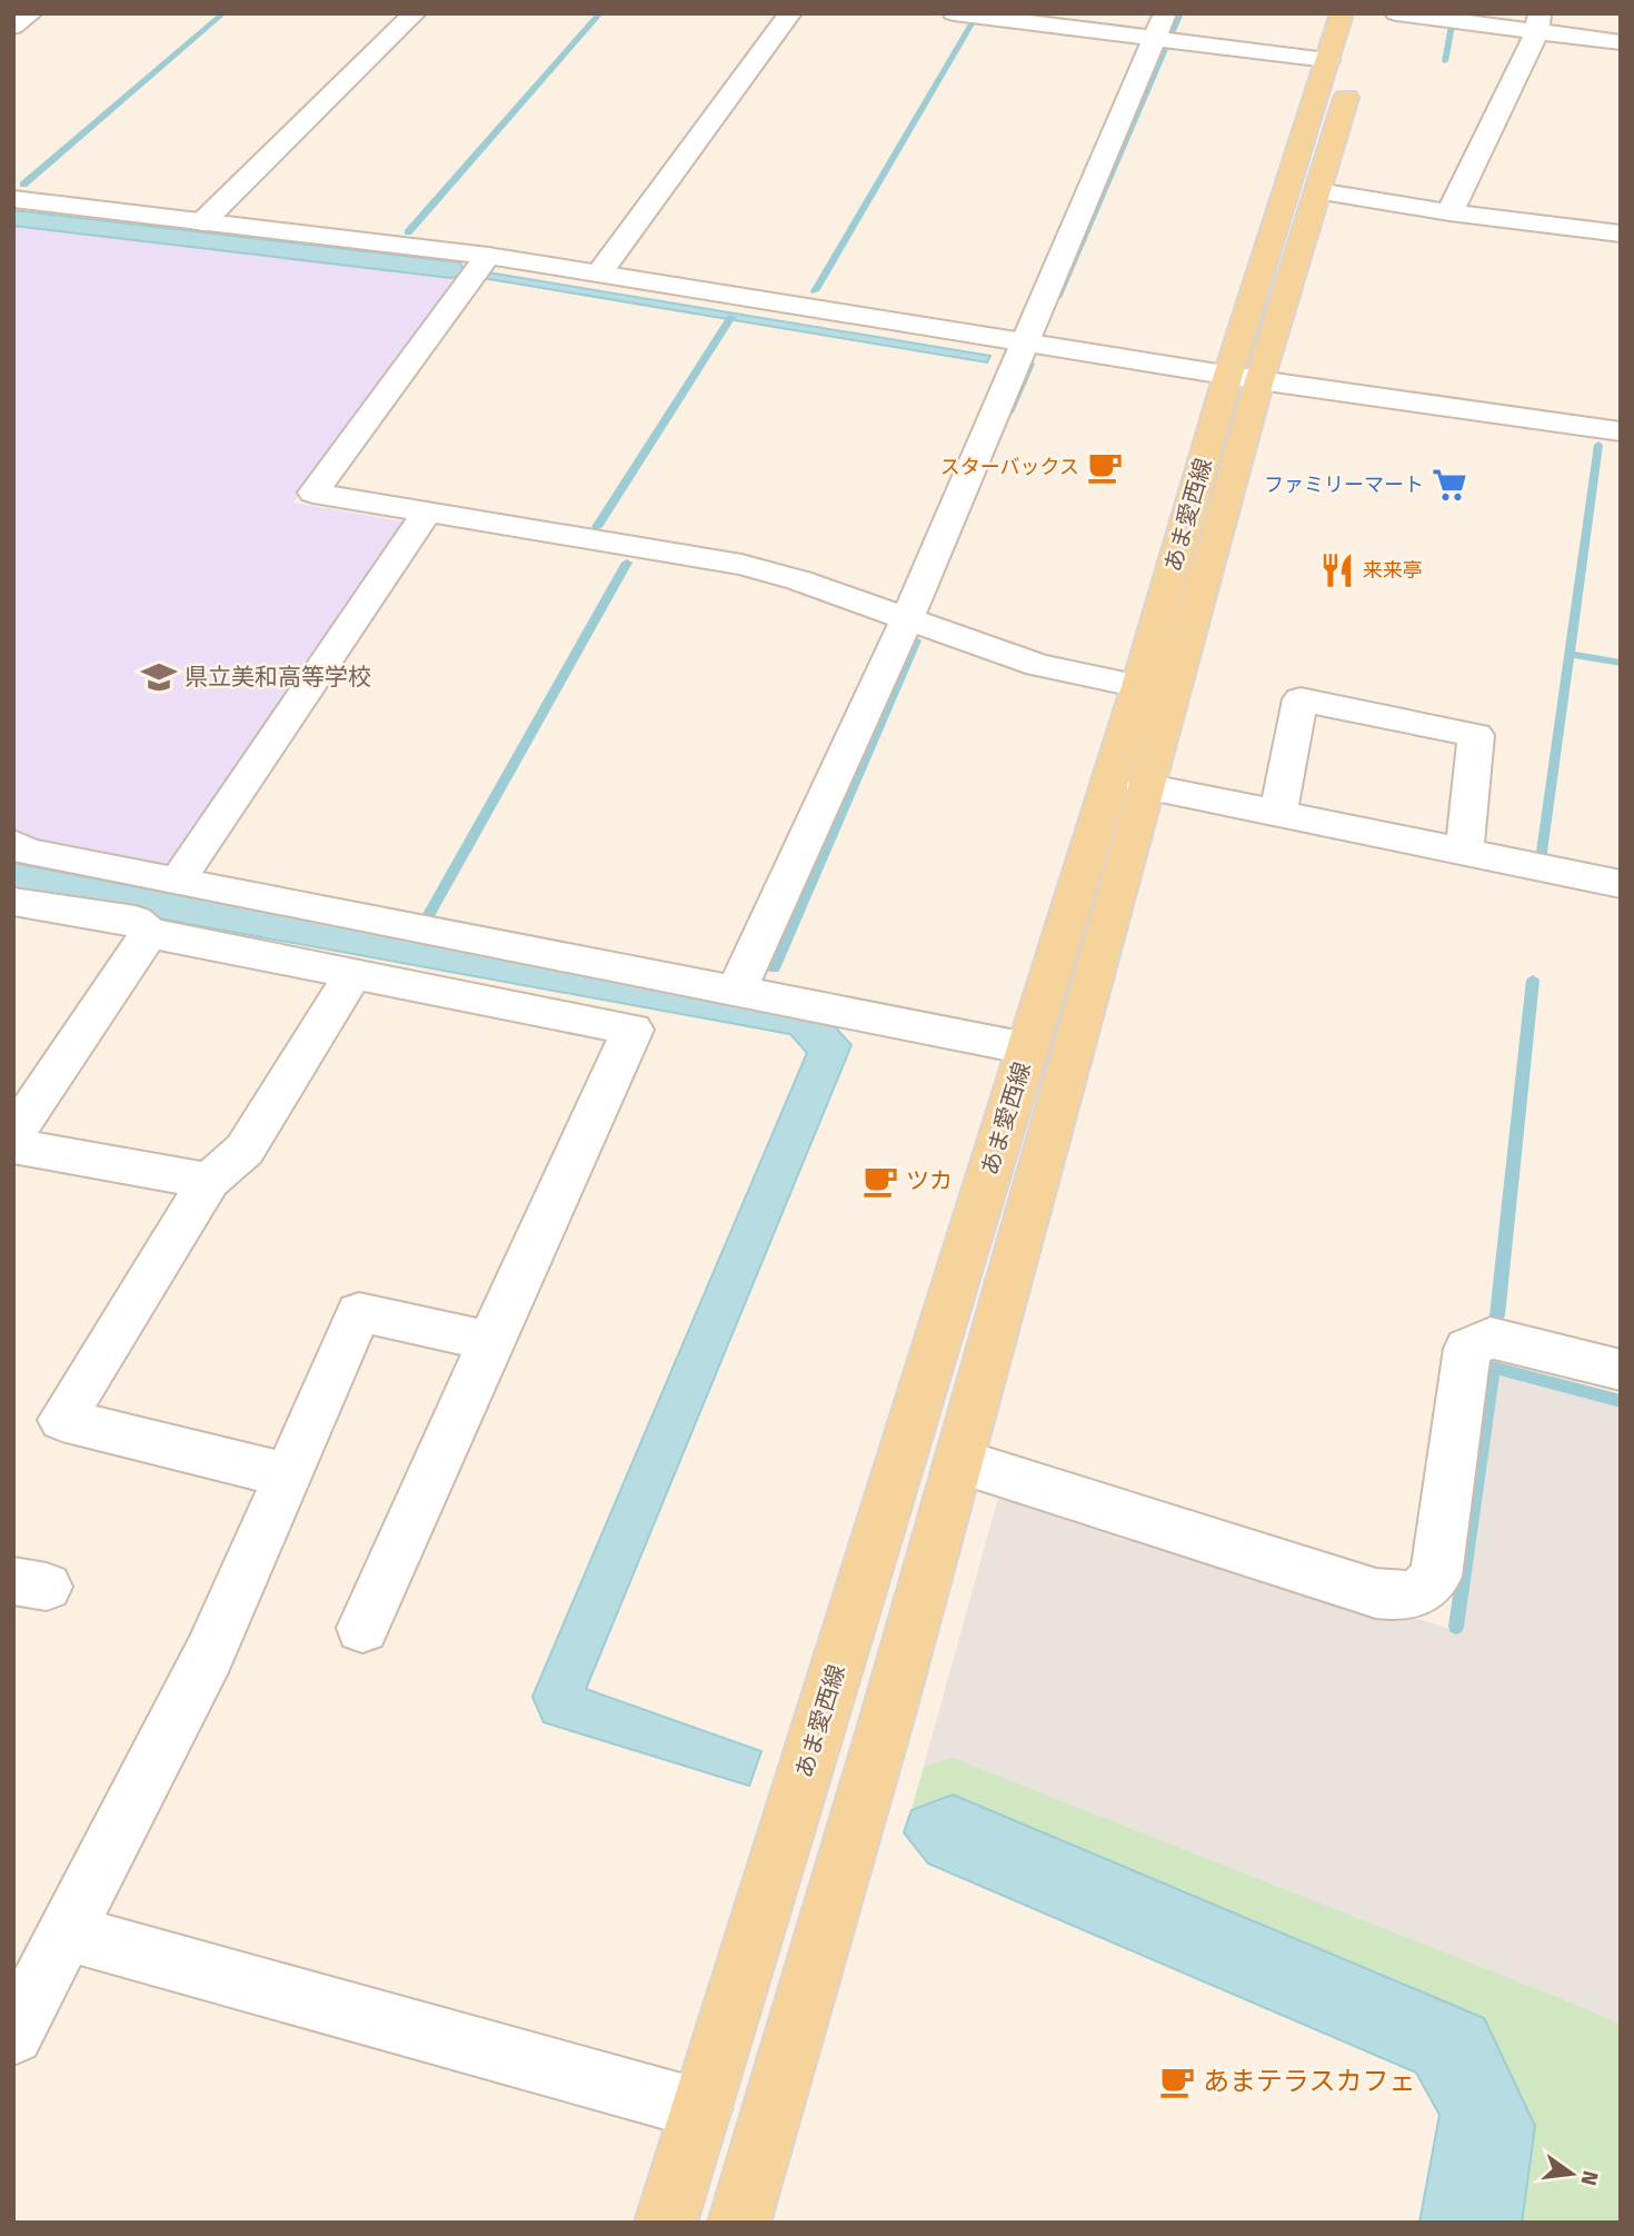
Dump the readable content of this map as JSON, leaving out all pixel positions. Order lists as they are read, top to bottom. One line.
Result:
{"streets":{"main road":["あま愛西線"]},"places":{"cafe":["スターバックス","ツカ","あまテラスカフェ"],"supermarket":["ファミリーマート"],"restaurant":["来来亭"],"school or university":["県立美和高等学校"]},"north":"right"}
